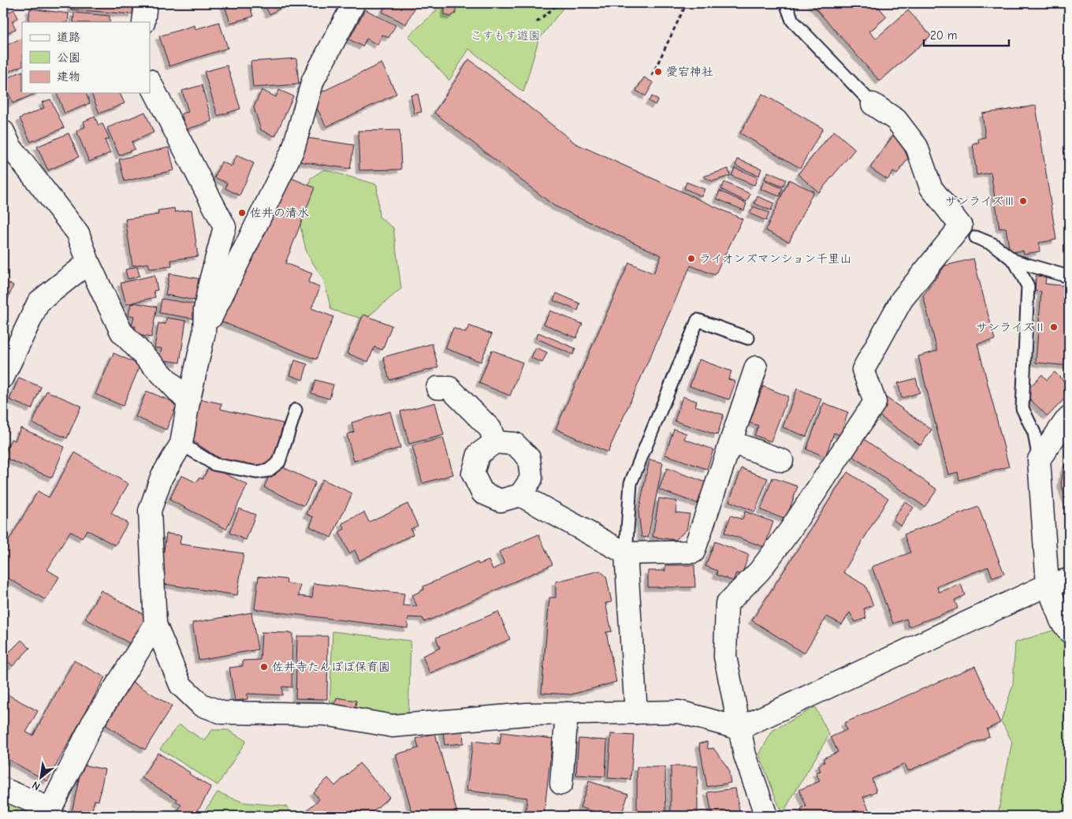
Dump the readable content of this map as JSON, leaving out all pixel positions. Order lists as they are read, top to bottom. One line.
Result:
{"parks":["こすもす遊園"],"places":["愛宕神社","サンライズⅢ","佐井の清水","ライオンズマンション千里山","サンライズⅡ","佐井寺たんぽぽ保育園"],"legend":["道路","公園","建物"],"scale_bar":"20 m","north":"bottom left"}
